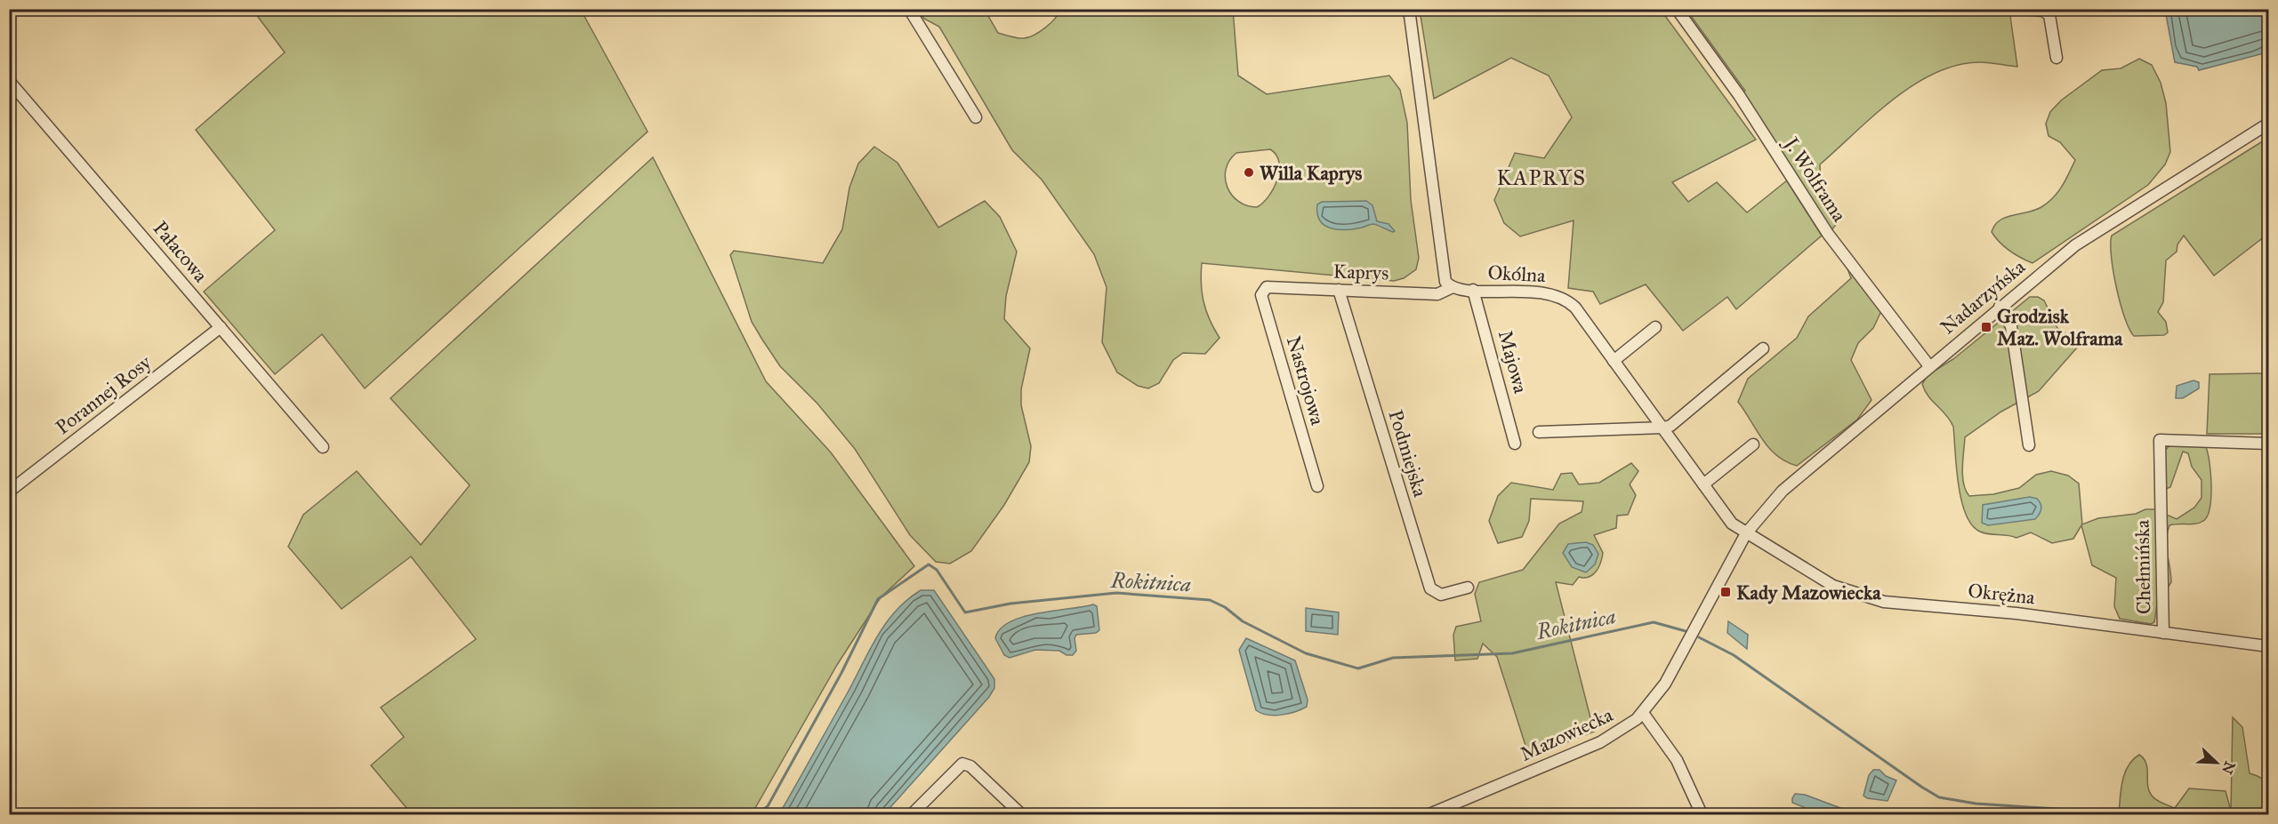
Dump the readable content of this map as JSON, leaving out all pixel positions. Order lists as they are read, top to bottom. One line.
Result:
{"streets":{"street":["J. Wolframa","Pałacowa","Kaprys","Okólna","Nadarzyńska","Majowa","Nastrojowa","Porannej Rosy","Podmiejska","Chełmińska","Okrężna","Mazowiecka"]},"crossings":[["J. Wolframa","Nadarzyńska"],["Pałacowa","Porannej Rosy"],["Kaprys","Okólna"],["Kaprys","Nastrojowa"],["Kaprys","Podmiejska"],["Okólna","Nadarzyńska"],["Okólna","Majowa"],["Okólna","Okrężna"],["Okólna","Mazowiecka"],["Nadarzyńska","Okrężna"],["Nadarzyńska","Mazowiecka"],["Chełmińska","Okrężna"],["Okrężna","Mazowiecka"]],"districts":["KAPRYS"],"water":["Rokitnica"],"places":{"other":["Willa Kaprys"],"transit":["Grodzisk Maz. Wolframa","Kady Mazowiecka"]},"north":"bottom right"}
